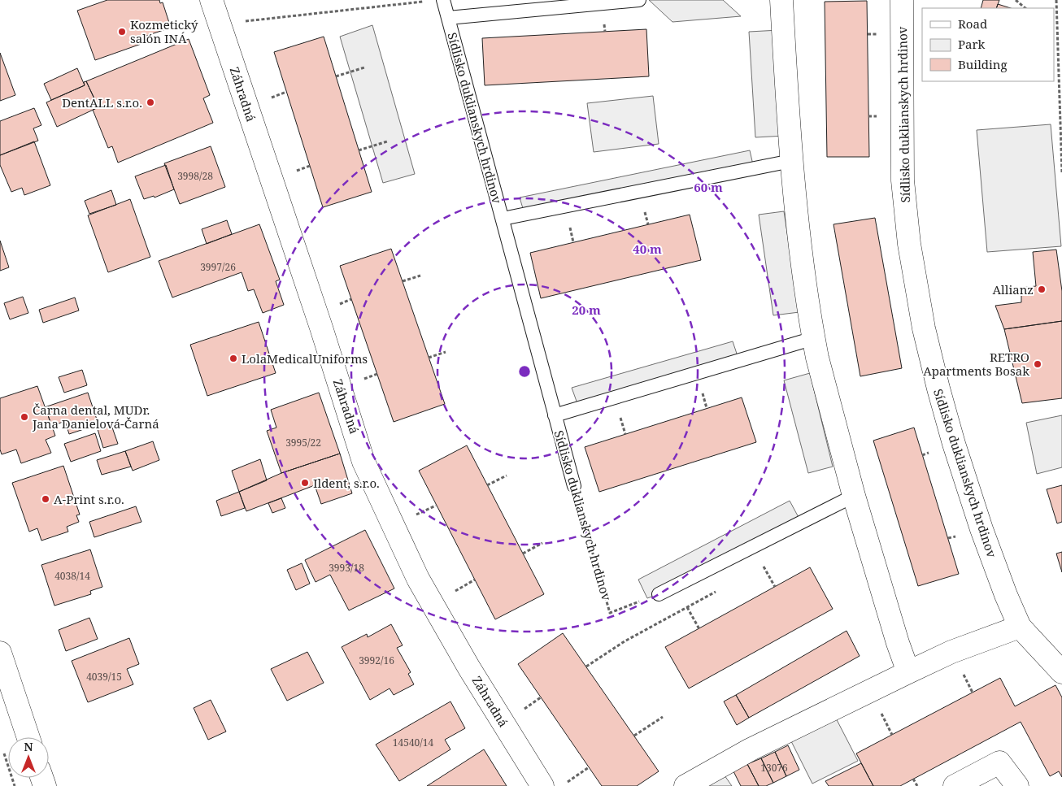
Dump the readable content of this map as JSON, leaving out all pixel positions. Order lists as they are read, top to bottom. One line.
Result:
{"streets":{"street":["Záhradná","Sídlisko duklianskych hrdinov"]},"places":["Kozmetický salón INÁ","DentALL s.r.o.","Allianz","LolaMedicalUniforms","RETRO Apartments Bosak","Čarna dental, MUDr. Jana Danielová-Čarná","Ildent, s.r.o.","A-Print s.r.o."],"house_numbers":["3998/28","3997/26","3995/22","3993/18","4038/14","3992/16","4039/15","14540/14","13076"],"legend":["Road","Park","Building"],"north":"top","rings":["60 m","40 m","20 m"]}
